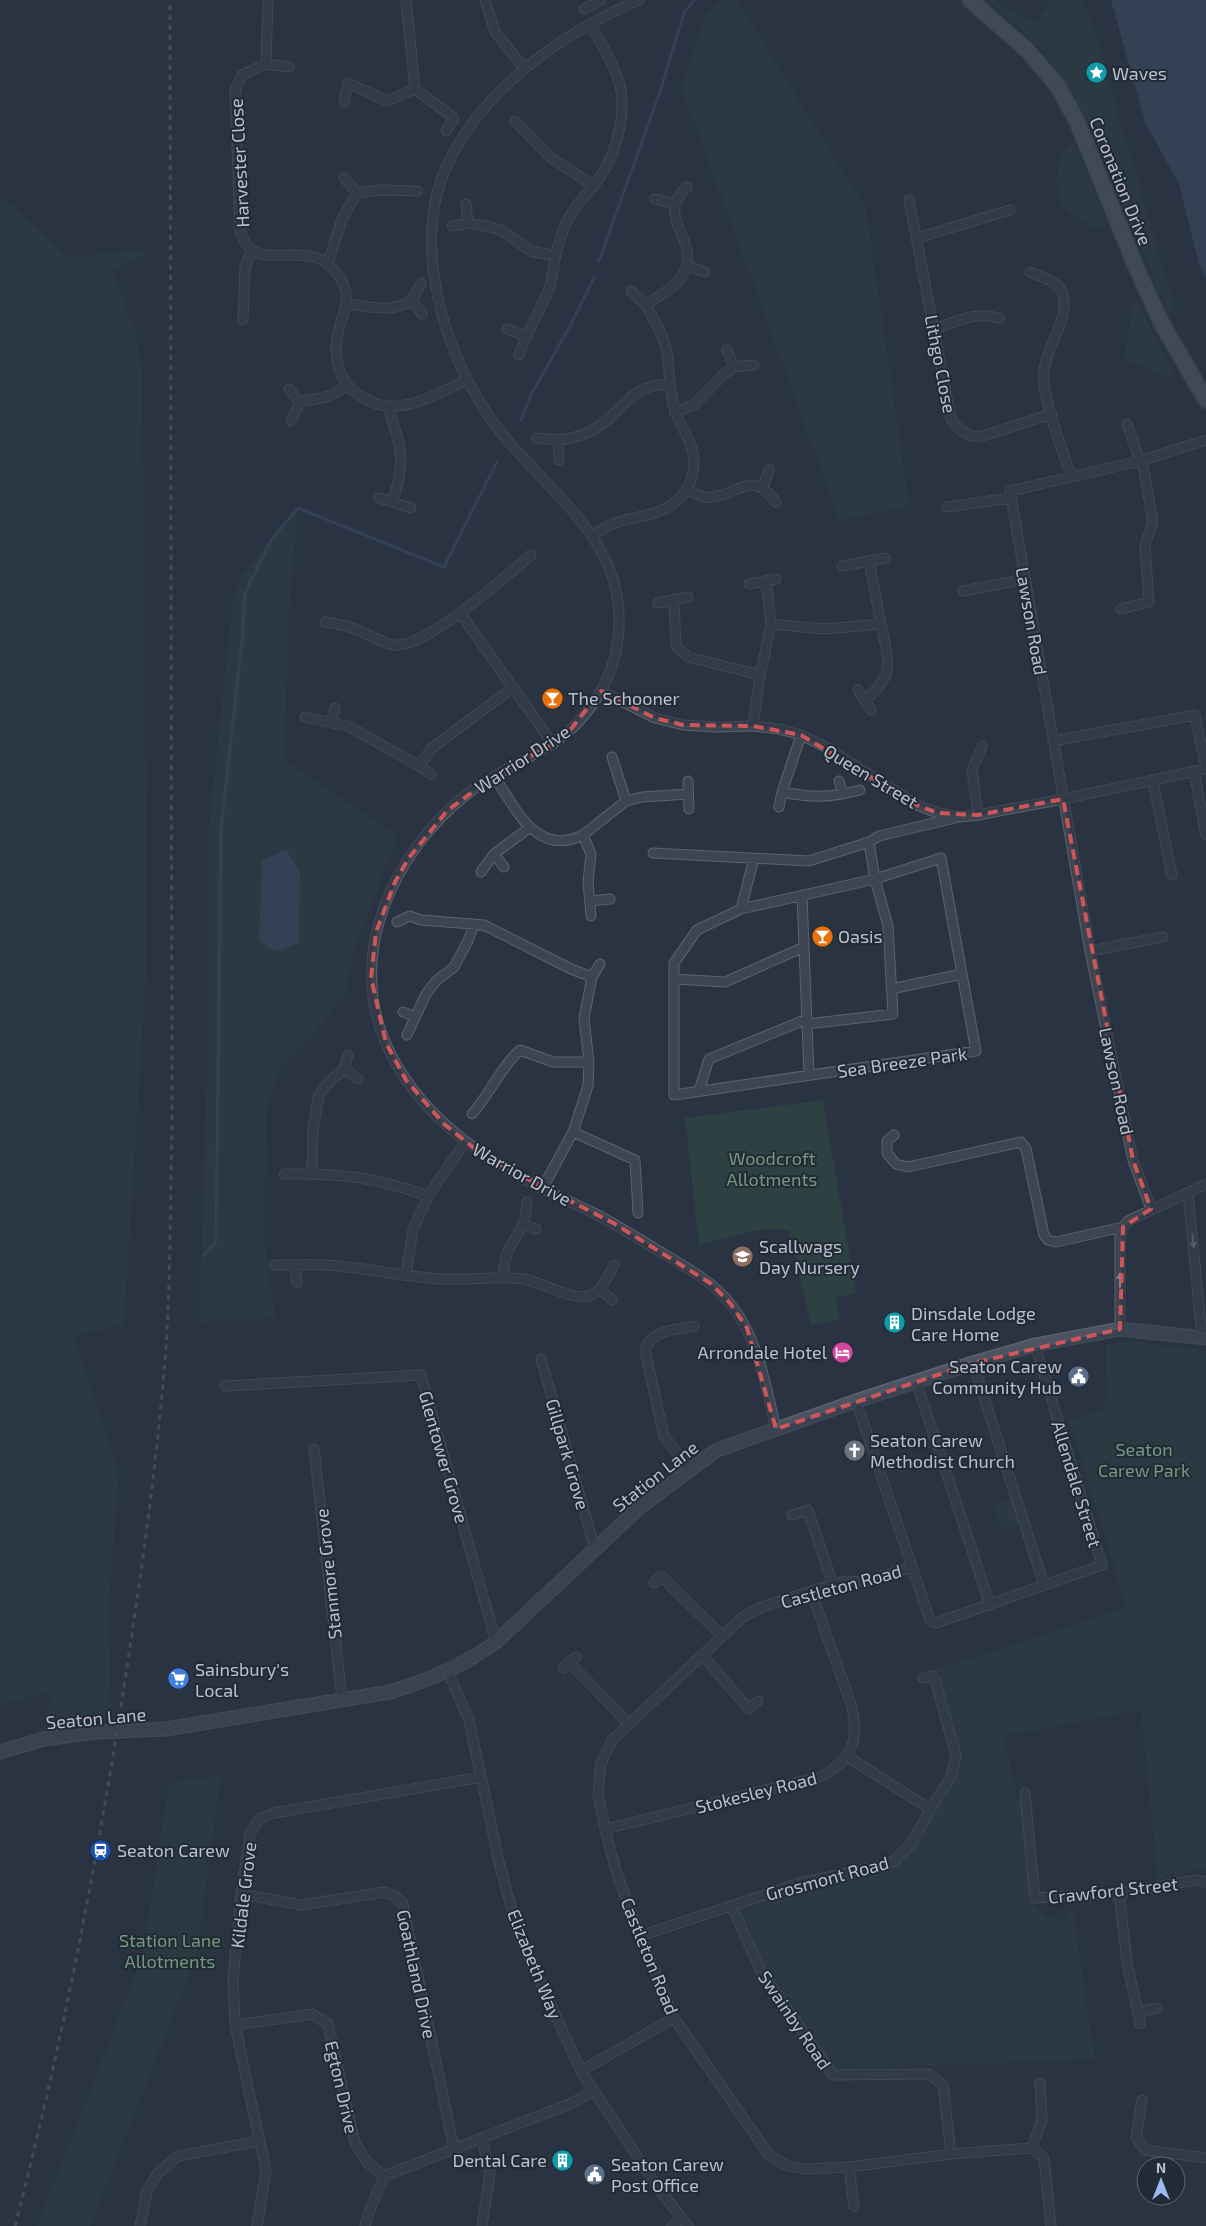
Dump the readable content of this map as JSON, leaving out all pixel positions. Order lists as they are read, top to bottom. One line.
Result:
{"streets":{"main road":["Coronation Drive","Station Lane","Seaton Lane"],"street":["Harvester Close","Lithgo Close","Lawson Road","Warrior Drive","Queen Street","Sea Breeze Park","Gillpark Grove","Glentower Grove","Allendale Street","Stanmore Grove","Castleton Road","Stokesley Road","Grosmont Road","Crawford Street","Kildale Grove","Elizabeth Way","Goathland Drive","Swainby Road","Egton Drive"]},"crossings":[["Lawson Road","Queen Street"],["Warrior Drive","Queen Street"],["Warrior Drive","Station Lane"],["Gillpark Grove","Station Lane"],["Glentower Grove","Station Lane"],["Station Lane","Allendale Street"],["Station Lane","Stanmore Grove"],["Station Lane","Seaton Lane"],["Station Lane","Elizabeth Way"],["Castleton Road","Stokesley Road"],["Castleton Road","Grosmont Road"],["Castleton Road","Swainby Road"],["Grosmont Road","Swainby Road"],["Kildale Grove","Elizabeth Way"],["Kildale Grove","Goathland Drive"],["Kildale Grove","Egton Drive"]],"parks":["Woodcroft Allotments","Seaton Carew Park","Station Lane Allotments"],"places":{"place":["Waves"],"bar":["The Schooner","Oasis"],"school or university":["Scallwags Day Nursery"],"building":["Dinsdale Lodge Care Home","Dental Care"],"hotel":["Arrondale Hotel"],"public building":["Seaton Carew Community Hub","Seaton Carew Post Office"],"church":["Seaton Carew Methodist Church"],"supermarket":["Sainsbury's Local"],"station":["Seaton Carew"]},"north":"top"}
